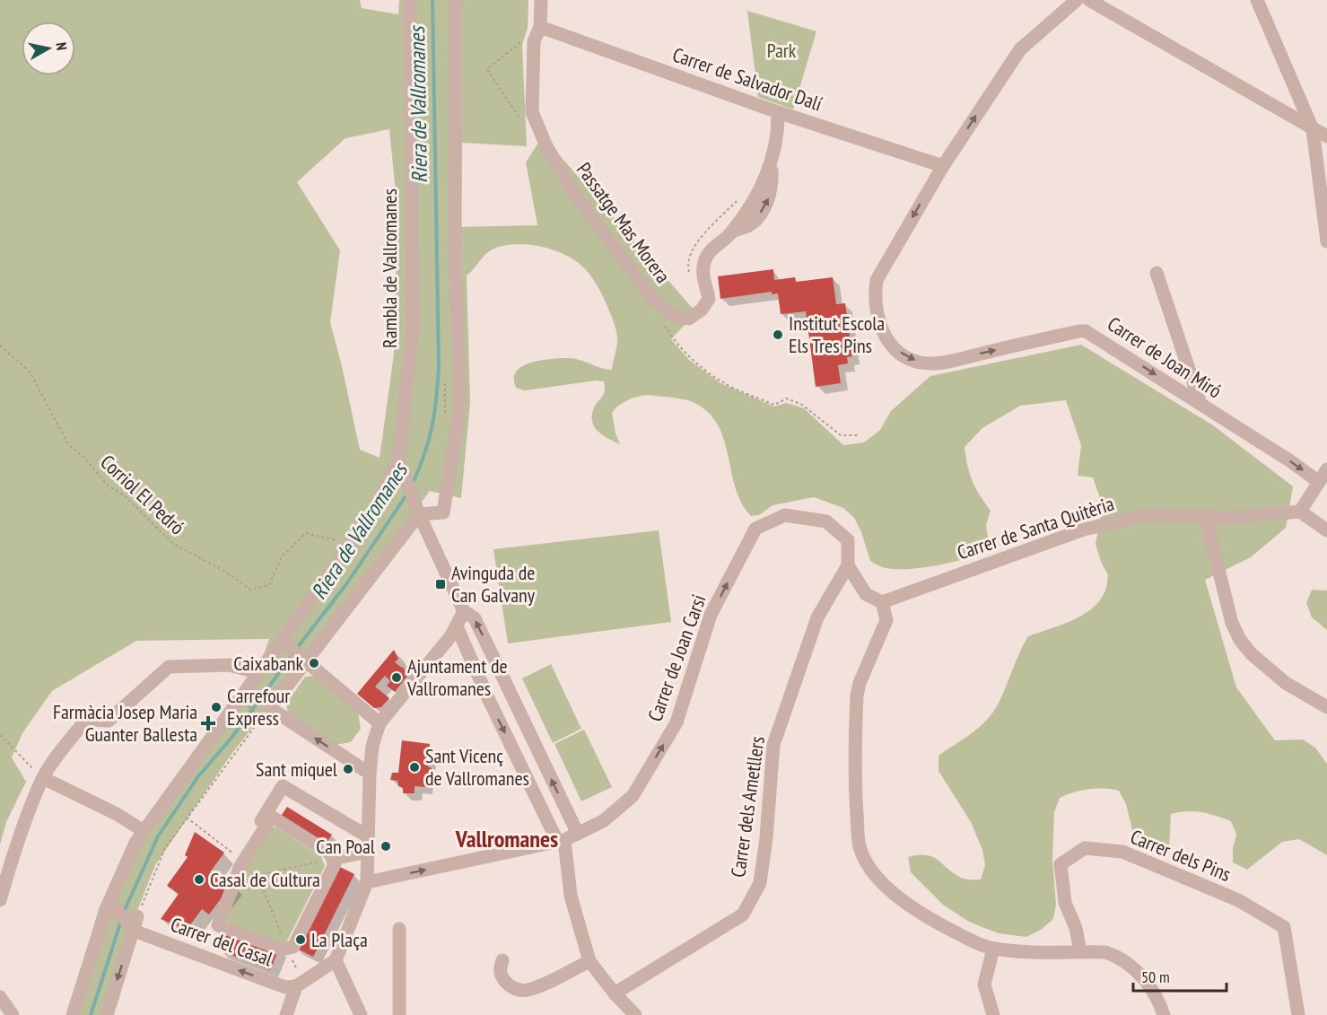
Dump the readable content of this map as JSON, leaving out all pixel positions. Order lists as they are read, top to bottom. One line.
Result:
{"streets":{"street":["Carrer de Salvador Dalí","Passatge Mas Morera","Rambla de Vallromanes","Carrer de Joan Miró","Carrer de Santa Quitèria","Carrer de Joan Carsi","Carrer dels Ametllers","Carrer dels Pins","Carrer del Casal"],"path":["Corriol El Pedró"]},"crossings":[["Carrer de Salvador Dalí","Passatge Mas Morera"],["Carrer de Salvador Dalí","Carrer de Joan Miró"],["Rambla de Vallromanes","Corriol El Pedró"],["Carrer de Joan Carsi","Carrer dels Ametllers"]],"one_way":["Carrer del Casal"],"districts":["Vallromanes"],"water":["Riera de Vallromanes"],"parks":["Park"],"places":{"other":["Institut Escola Els Tres Pins","Caixabank","Ajuntament de Vallromanes","Carrefour Express","Sant Vicenç de Vallromanes","Sant miquel","Can Poal","Casal de Cultura","La Plaça"],"transit":["Avinguda de Can Galvany"],"health":["Farmàcia Josep Maria Guanter Ballesta"]},"scale_bar":"50 m","north":"right"}
